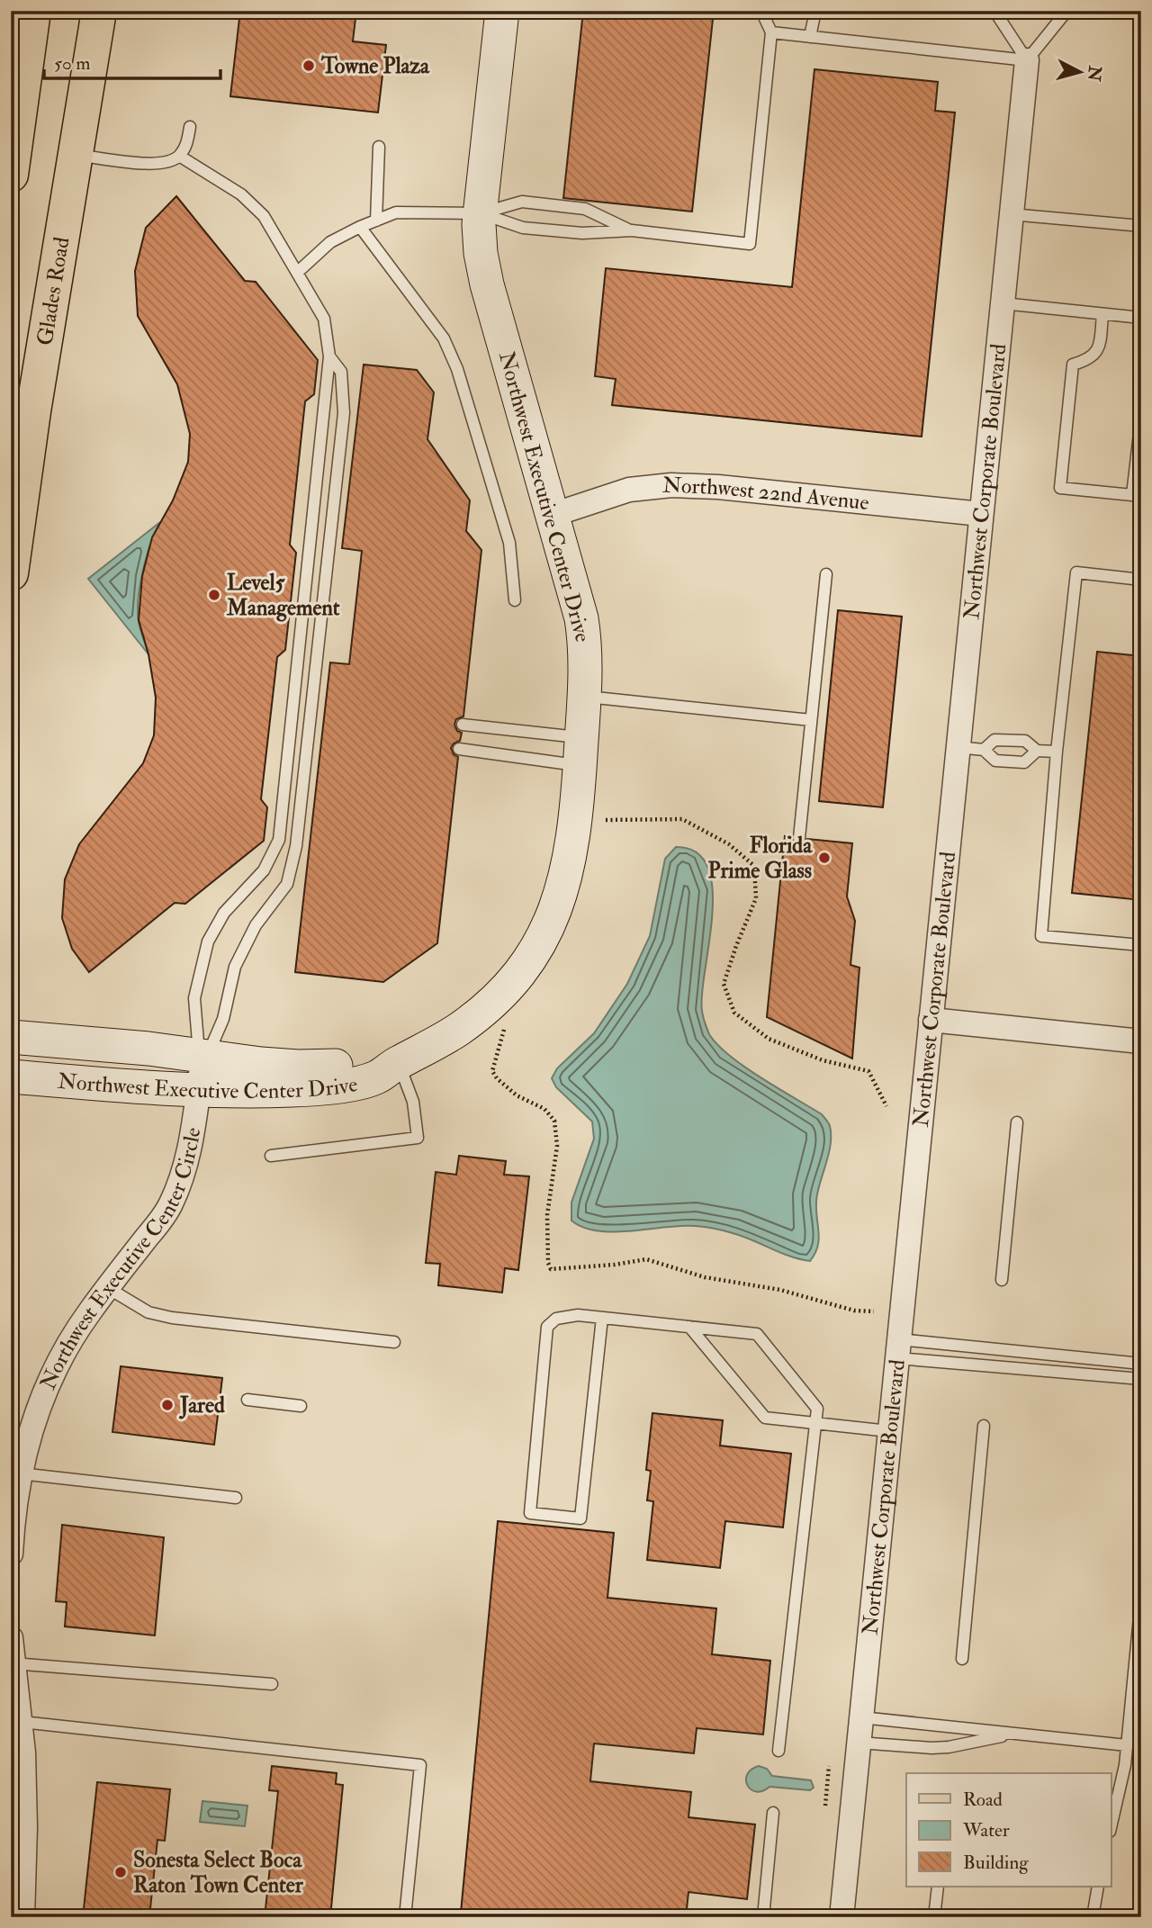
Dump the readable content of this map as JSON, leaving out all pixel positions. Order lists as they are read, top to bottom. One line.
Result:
{"streets":{"main road":["Glades Road"],"street":["Northwest Corporate Boulevard","Northwest 22nd Avenue","Northwest Executive Center Drive","Northwest Executive Center Circle"]},"crossings":[["Northwest Corporate Boulevard","Northwest 22nd Avenue"],["Northwest 22nd Avenue","Northwest Executive Center Drive"],["Northwest Executive Center Drive","Northwest Executive Center Circle"]],"places":["Towne Plaza","Level5 Management","Florida Prime Glass","Jared","Sonesta Select Boca Raton Town Center"],"legend":["Road","Water","Building"],"scale_bar":"50 m","north":"right"}
